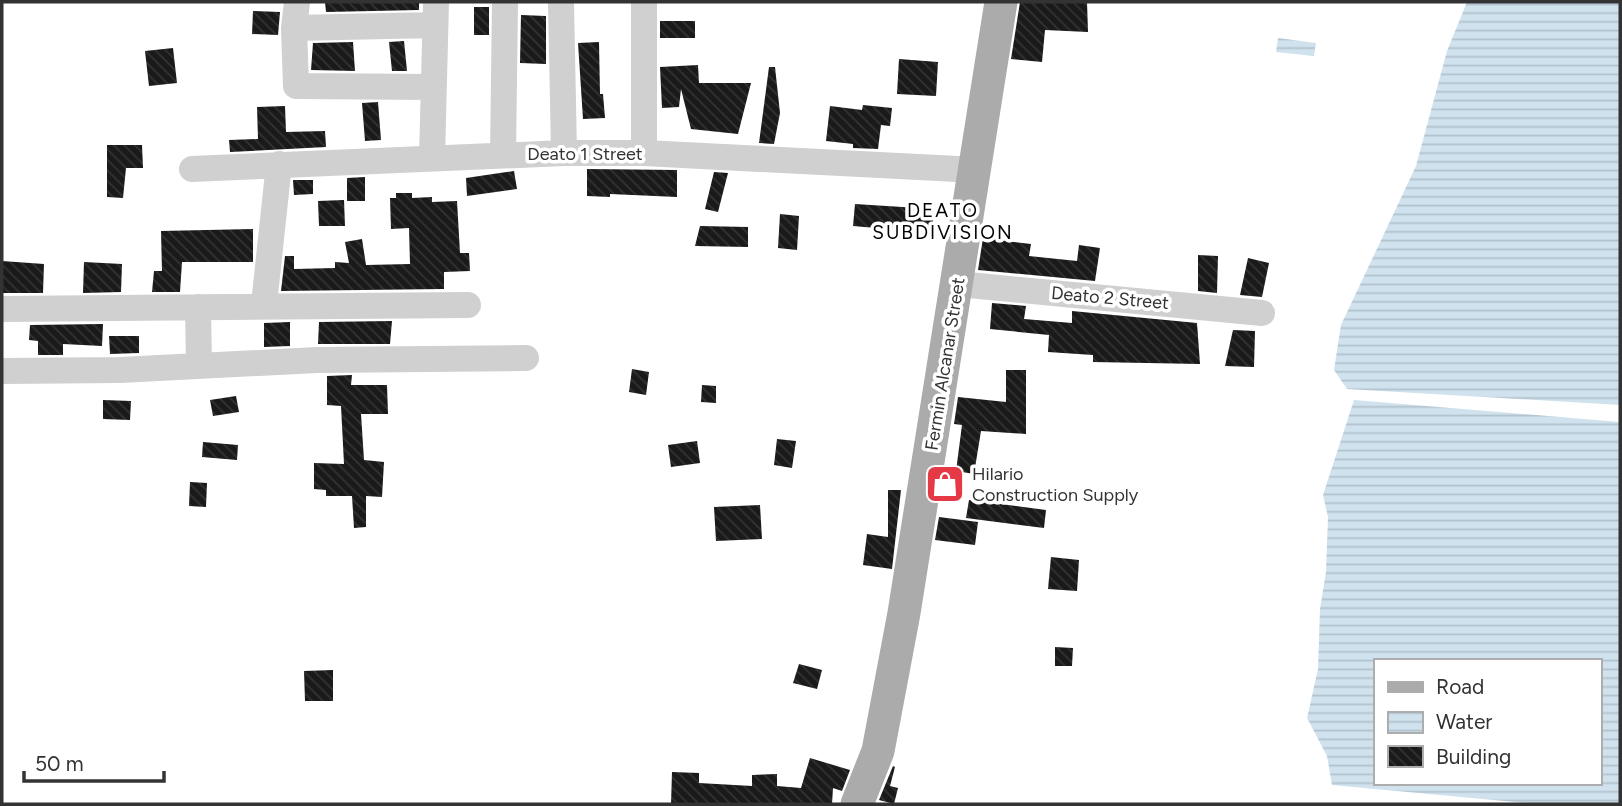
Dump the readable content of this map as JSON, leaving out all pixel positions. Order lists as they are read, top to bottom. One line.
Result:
{"streets":{"main road":["Fermin Alcanar Street"],"street":["Deato 1 Street","Deato 2 Street"]},"crossings":[["Deato 1 Street","Fermin Alcanar Street"],["Deato 2 Street","Fermin Alcanar Street"]],"districts":["DEATO SUBDIVISION"],"places":{"shop":["Hilario Construction Supply"]},"legend":["Road","Water","Building"],"scale_bar":"50 m"}
